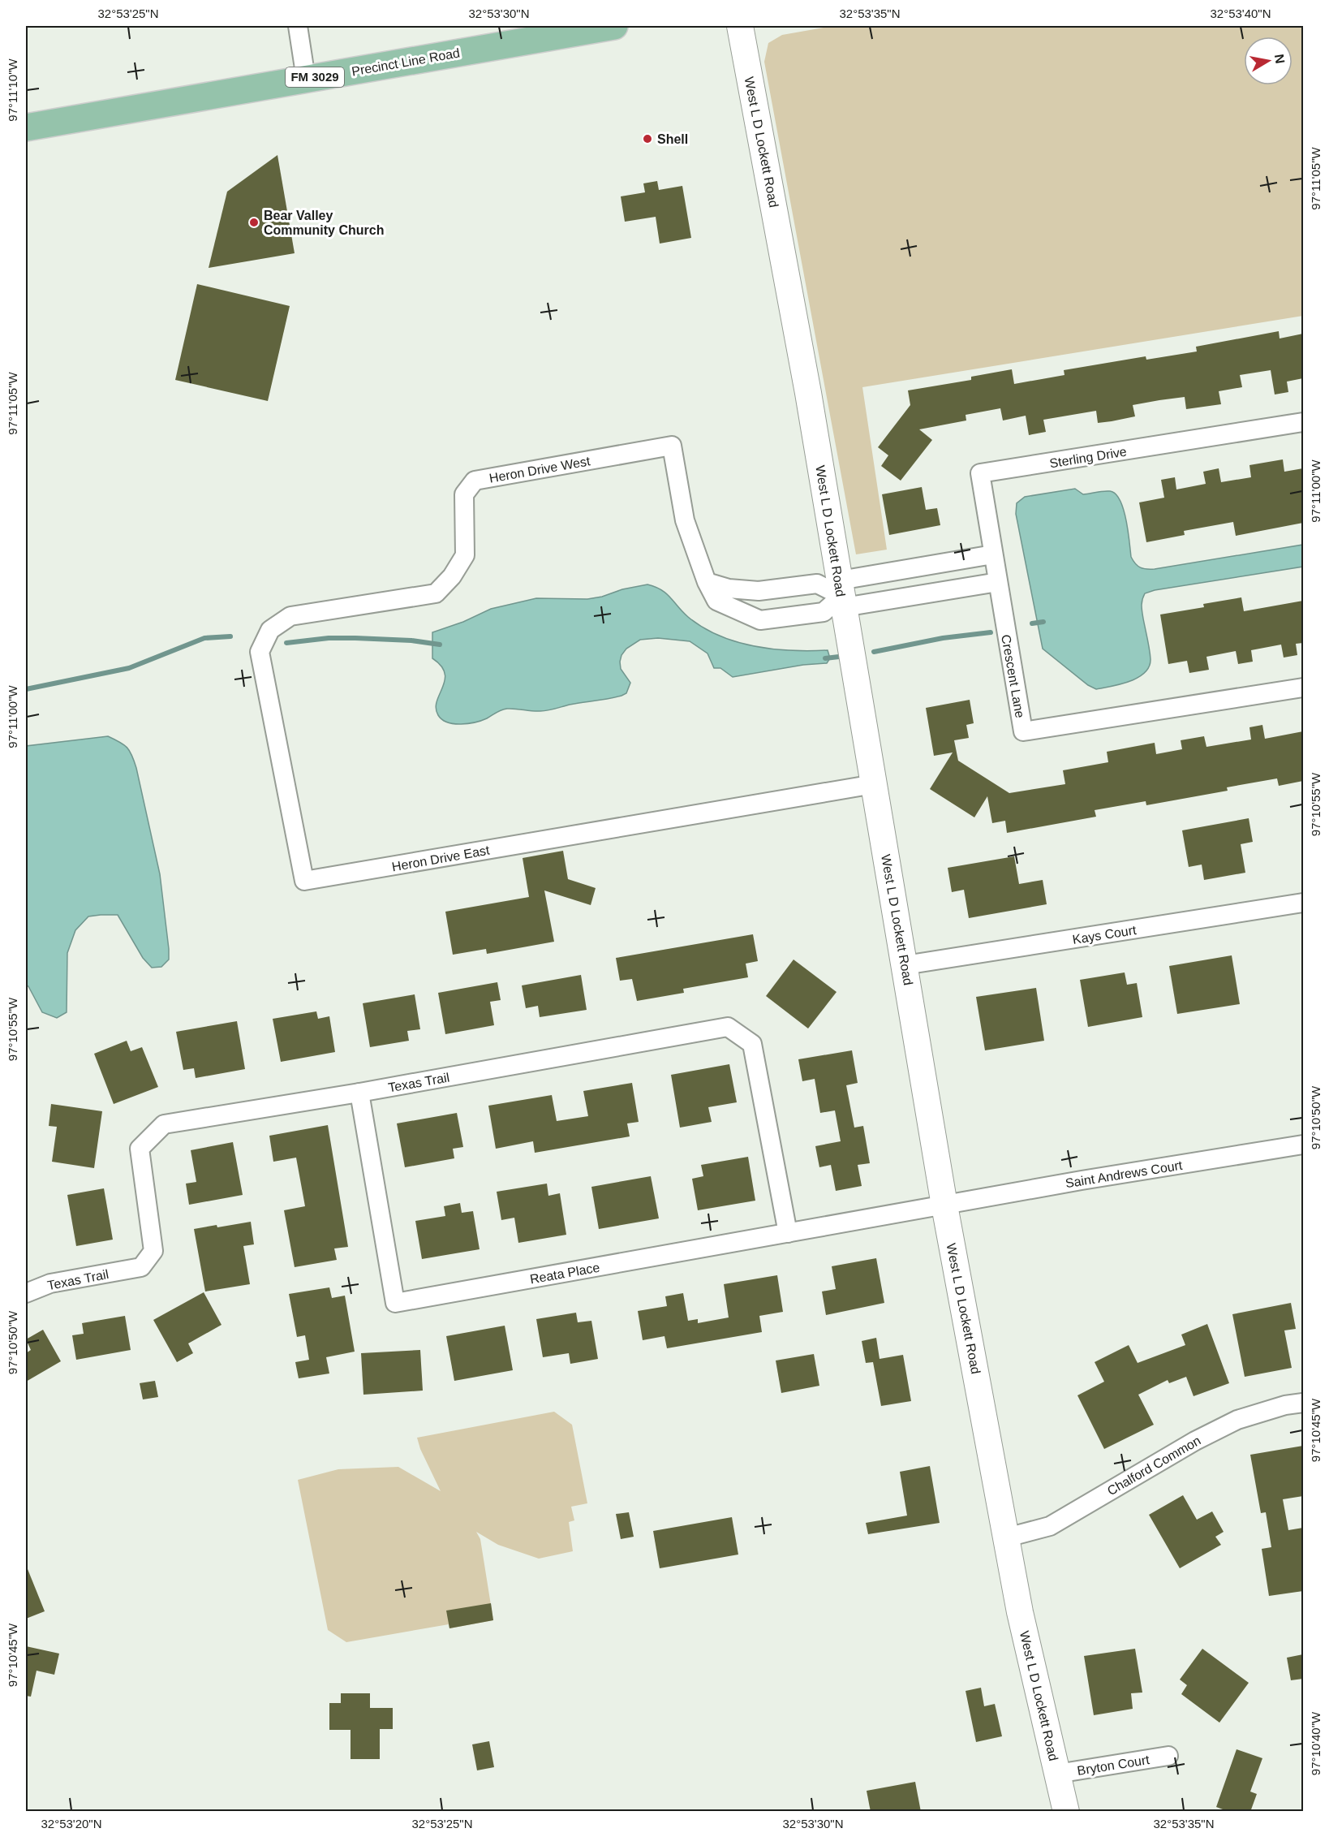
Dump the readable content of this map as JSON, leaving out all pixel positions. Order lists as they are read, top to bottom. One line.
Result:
{"streets":{"main road":["Precinct Line Road","FM 3029","West L D Lockett Road"],"street":["Sterling Drive","Heron Drive West","Crescent Lane","Heron Drive East","Kays Court","Texas Trail","Saint Andrews Court","Reata Place","Chalford Common","Bryton Court"]},"crossings":[["West L D Lockett Road","Heron Drive West"],["West L D Lockett Road","Heron Drive East"],["West L D Lockett Road","Kays Court"],["West L D Lockett Road","Saint Andrews Court"],["West L D Lockett Road","Reata Place"],["West L D Lockett Road","Chalford Common"],["West L D Lockett Road","Bryton Court"],["Sterling Drive","Crescent Lane"],["Heron Drive West","Heron Drive East"],["Texas Trail","Reata Place"],["Saint Andrews Court","Reata Place"]],"places":["Shell","Bear Valley Community Church"],"north":"right","coordinates":["32°53'25\"N","32°53'30\"N","32°53'35\"N","32°53'40\"N","97°11'10\"W","97°11'05\"W","97°11'00\"W","97°10'55\"W","97°10'50\"W","97°10'45\"W","97°10'40\"W","32°53'20\"N"]}
